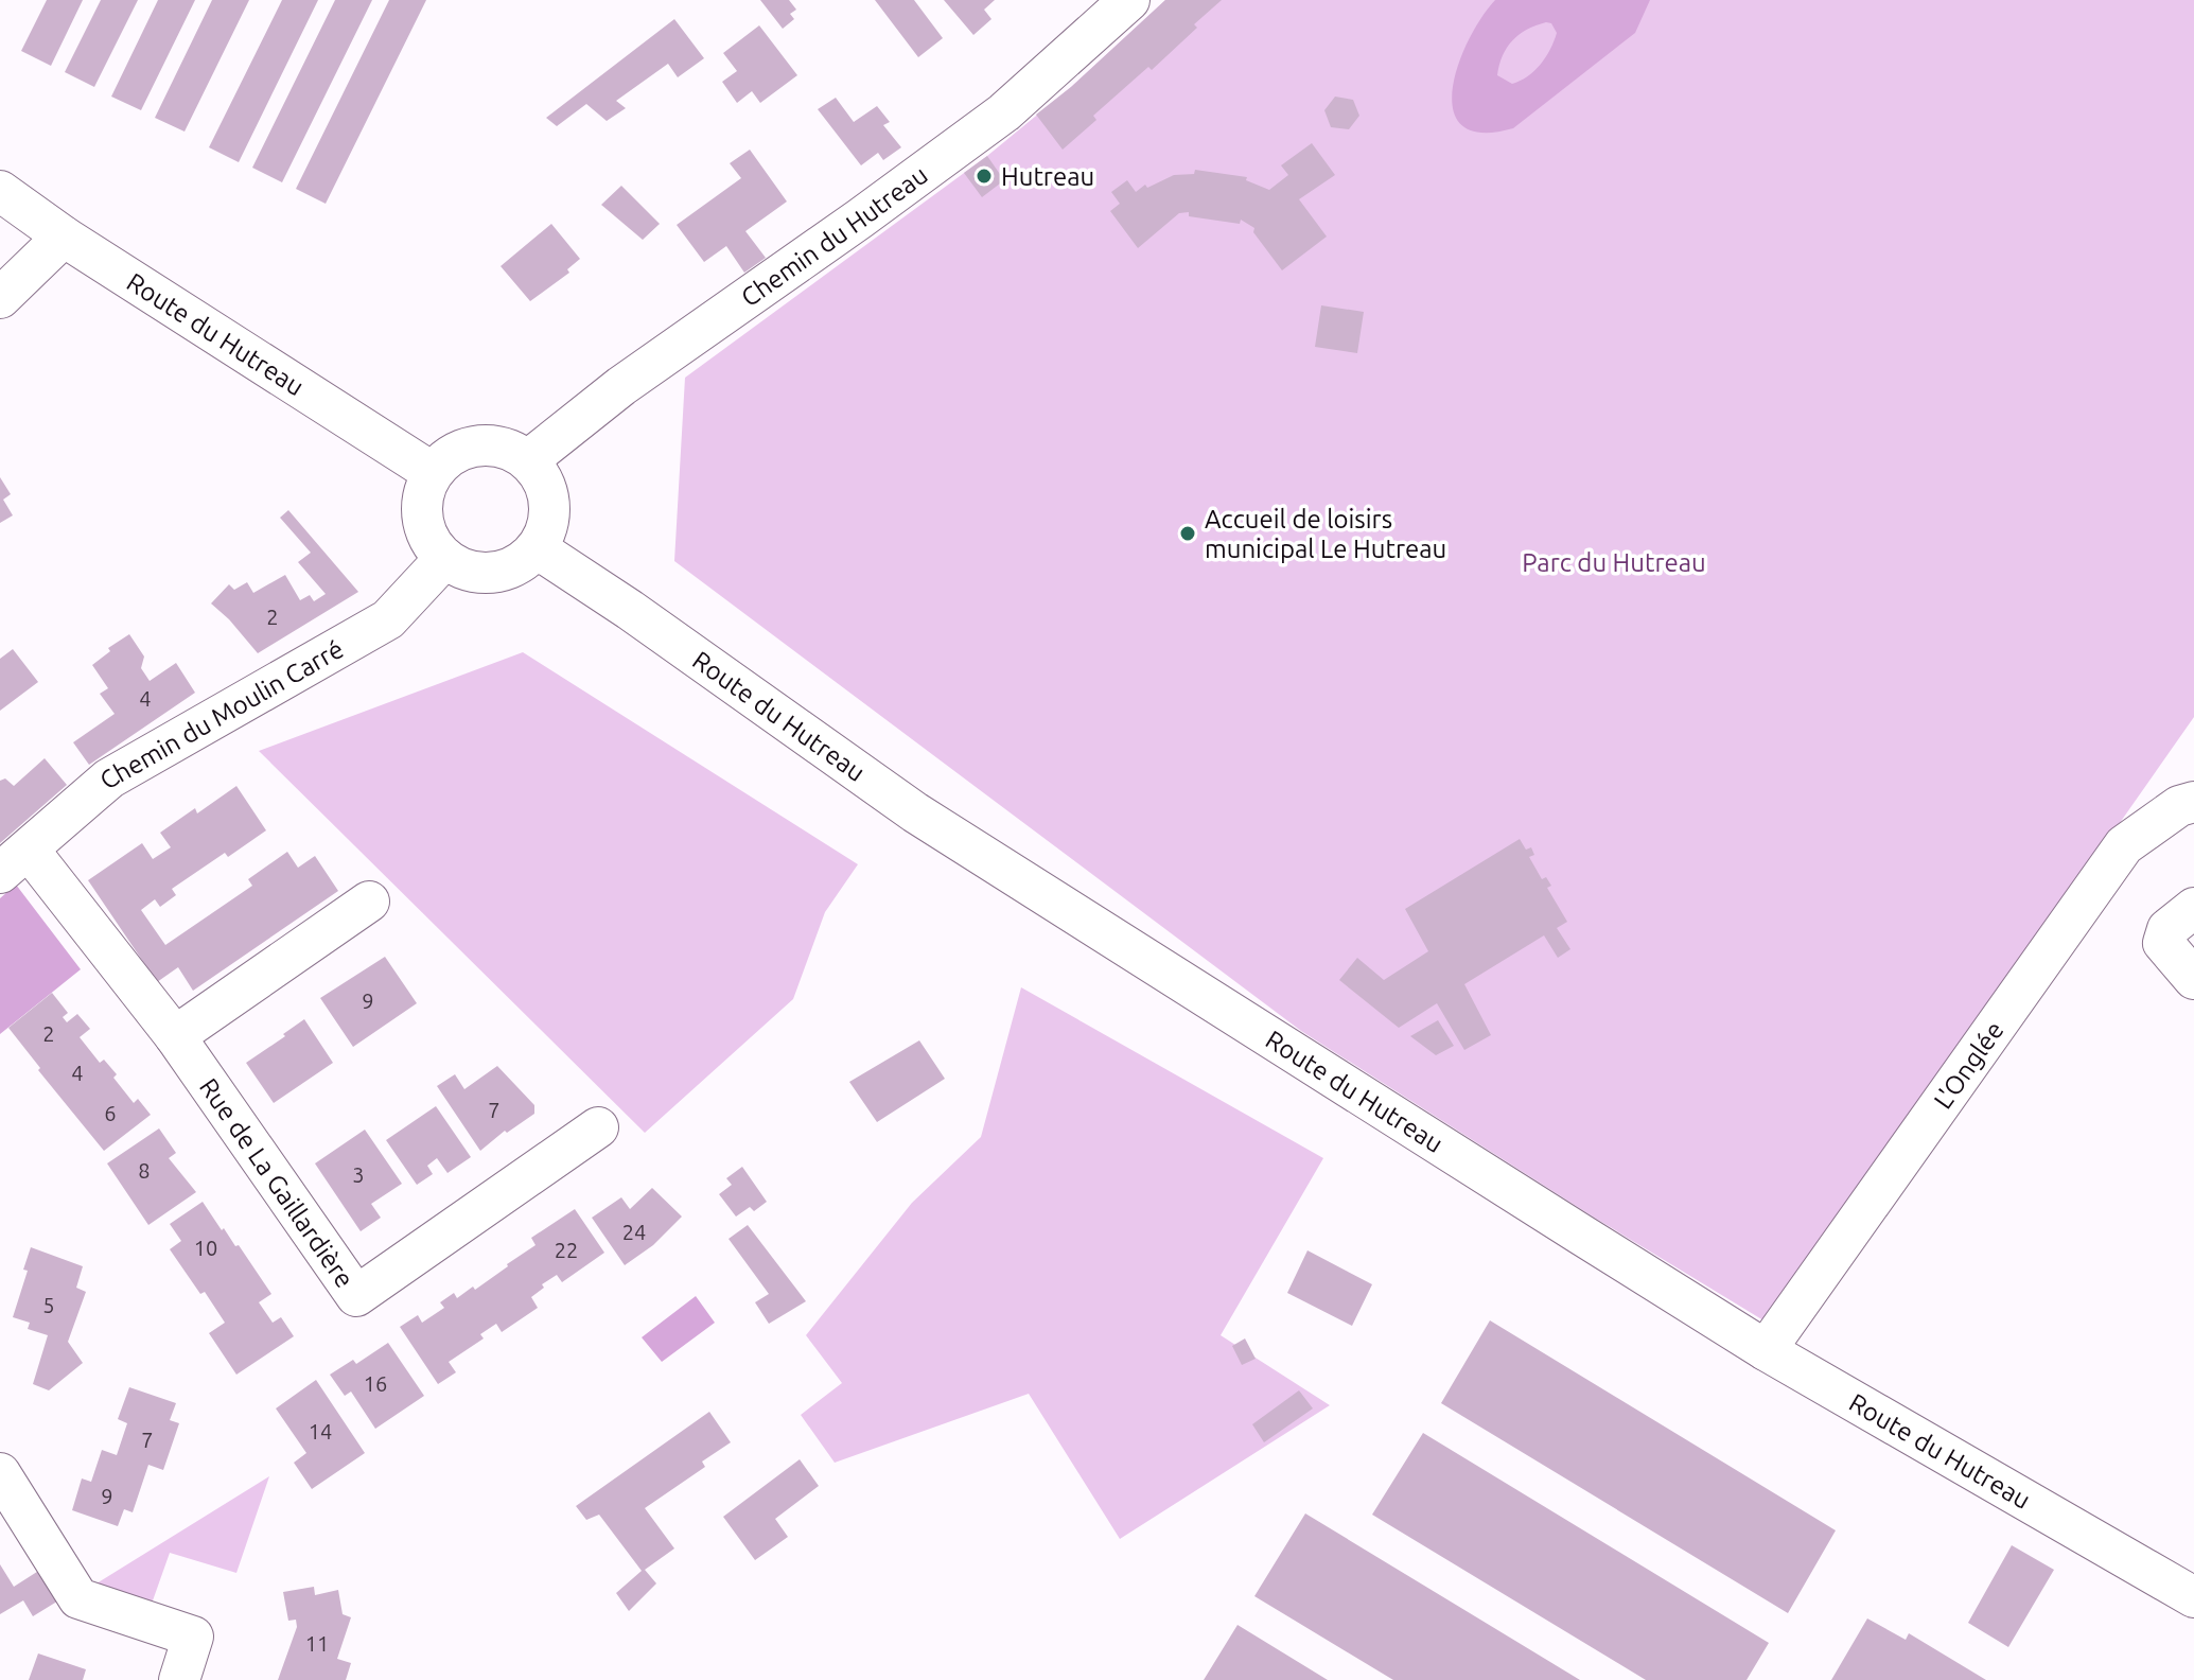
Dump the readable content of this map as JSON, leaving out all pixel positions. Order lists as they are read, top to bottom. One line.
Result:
{"streets":{"street":["Chemin du Hutreau","Route du Hutreau","Chemin du Moulin Carré","L'Onglée","Rue de La Gaillardière"]},"crossings":[["Chemin du Hutreau","Route du Hutreau"],["Chemin du Hutreau","Chemin du Moulin Carré"],["Route du Hutreau","Chemin du Moulin Carré"],["Route du Hutreau","L'Onglée"],["Chemin du Moulin Carré","Rue de La Gaillardière"]],"parks":["Parc du Hutreau"],"places":["Hutreau","Accueil de loisirs municipal Le Hutreau"],"house_numbers":["2","4","9","2","4","7","6","8","3","24","10","22","5","16","14","7","9","11"]}
